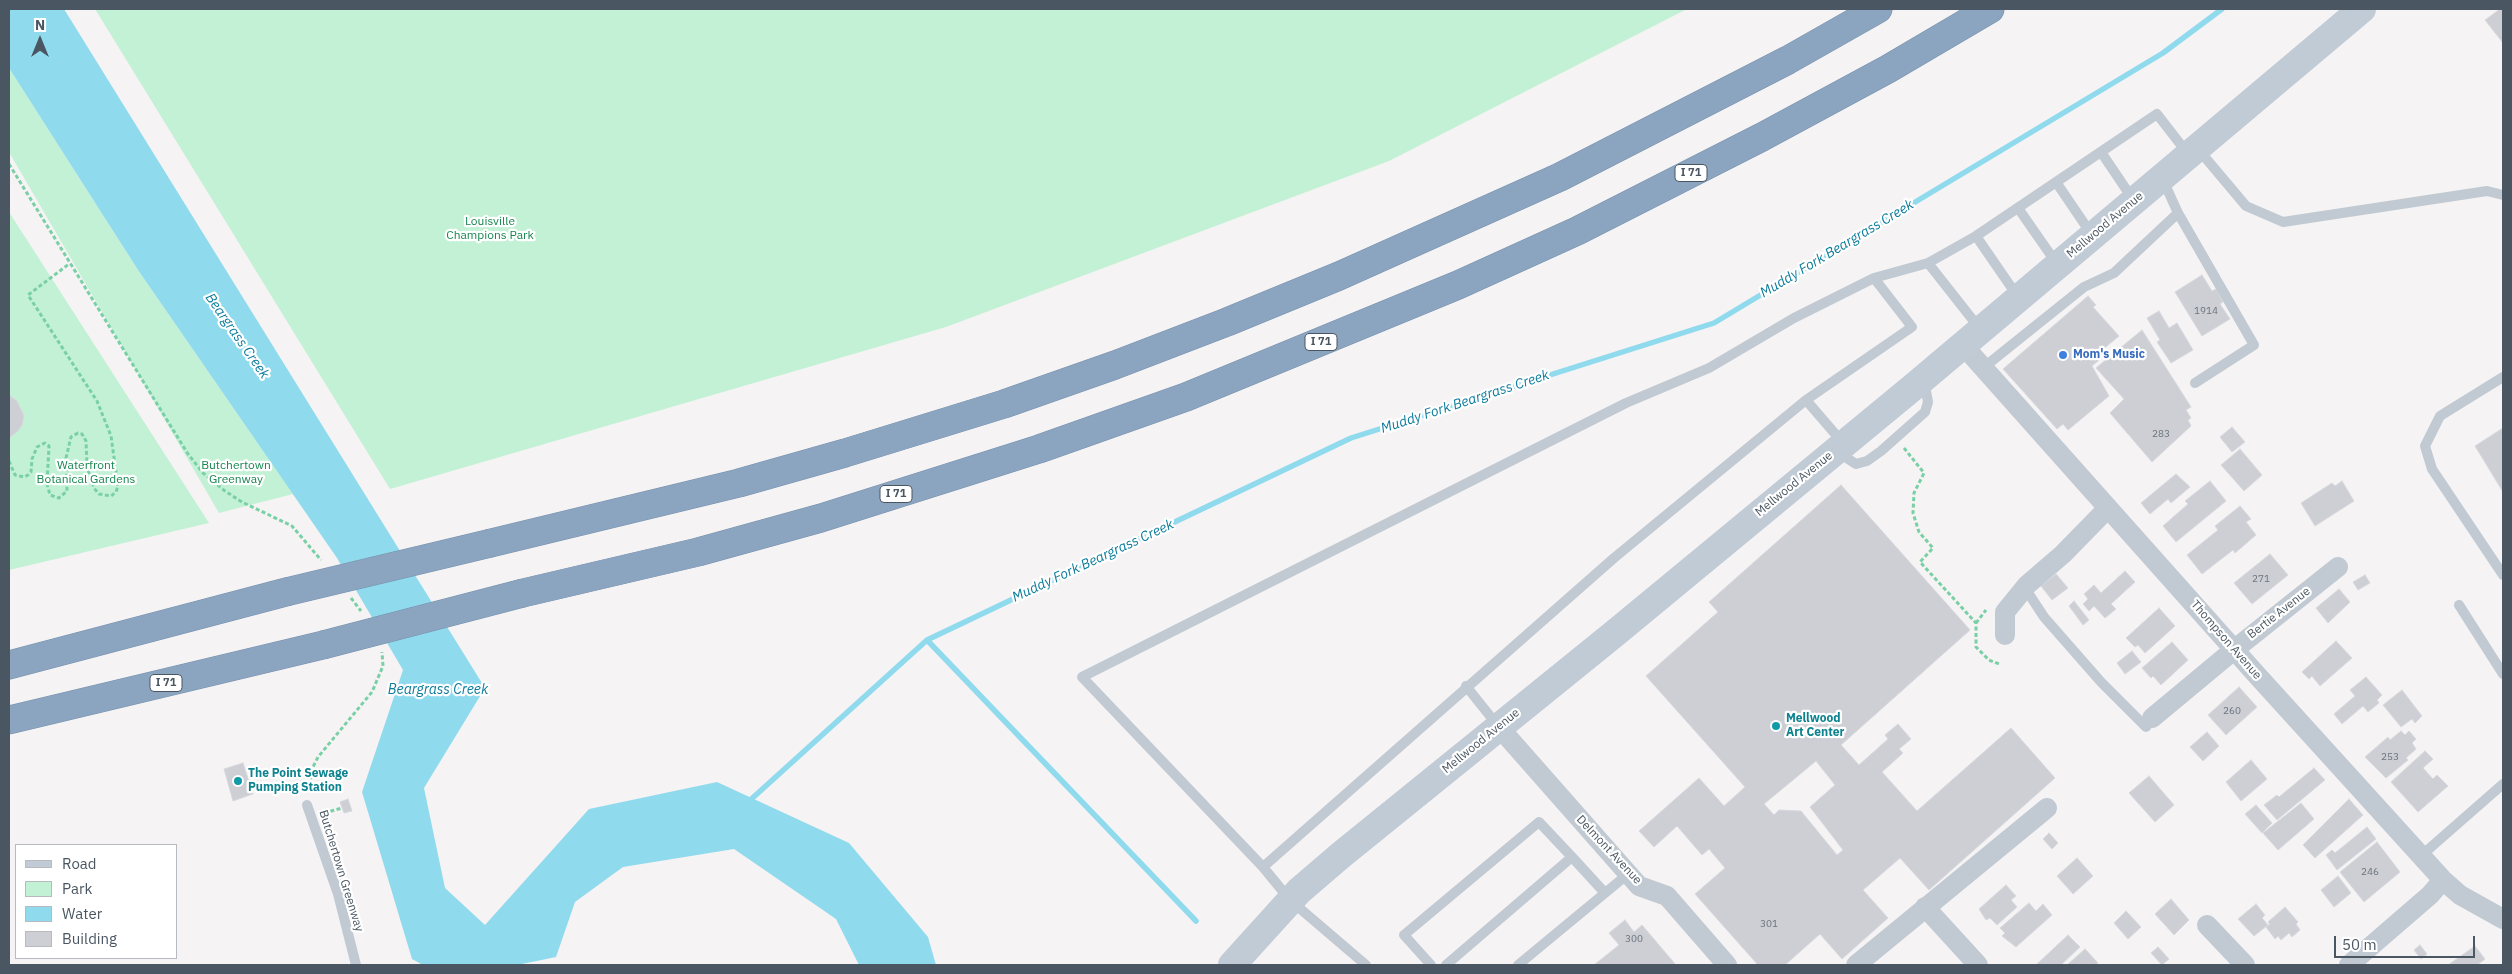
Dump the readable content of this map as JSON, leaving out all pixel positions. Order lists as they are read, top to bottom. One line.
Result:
{"streets":{"highway":["I 71"],"street":["Mellwood Avenue","Bertie Avenue","Thompson Avenue","Delmont Avenue"],"lane":["Butchertown Greenway"]},"crossings":[["Mellwood Avenue","Thompson Avenue"],["Mellwood Avenue","Delmont Avenue"],["Bertie Avenue","Thompson Avenue"]],"water":["Muddy Fork Beargrass Creek","Beargrass Creek"],"parks":["Louisville Champions Park","Waterfront Botanical Gardens","Butchertown Greenway"],"places":["Mom's Music","Mellwood Art Center","The Point Sewage Pumping Station"],"house_numbers":["1914","283","271","260","253","246","301","300"],"legend":["Road","Park","Water","Building"],"scale_bar":"50 m","north":"top"}
